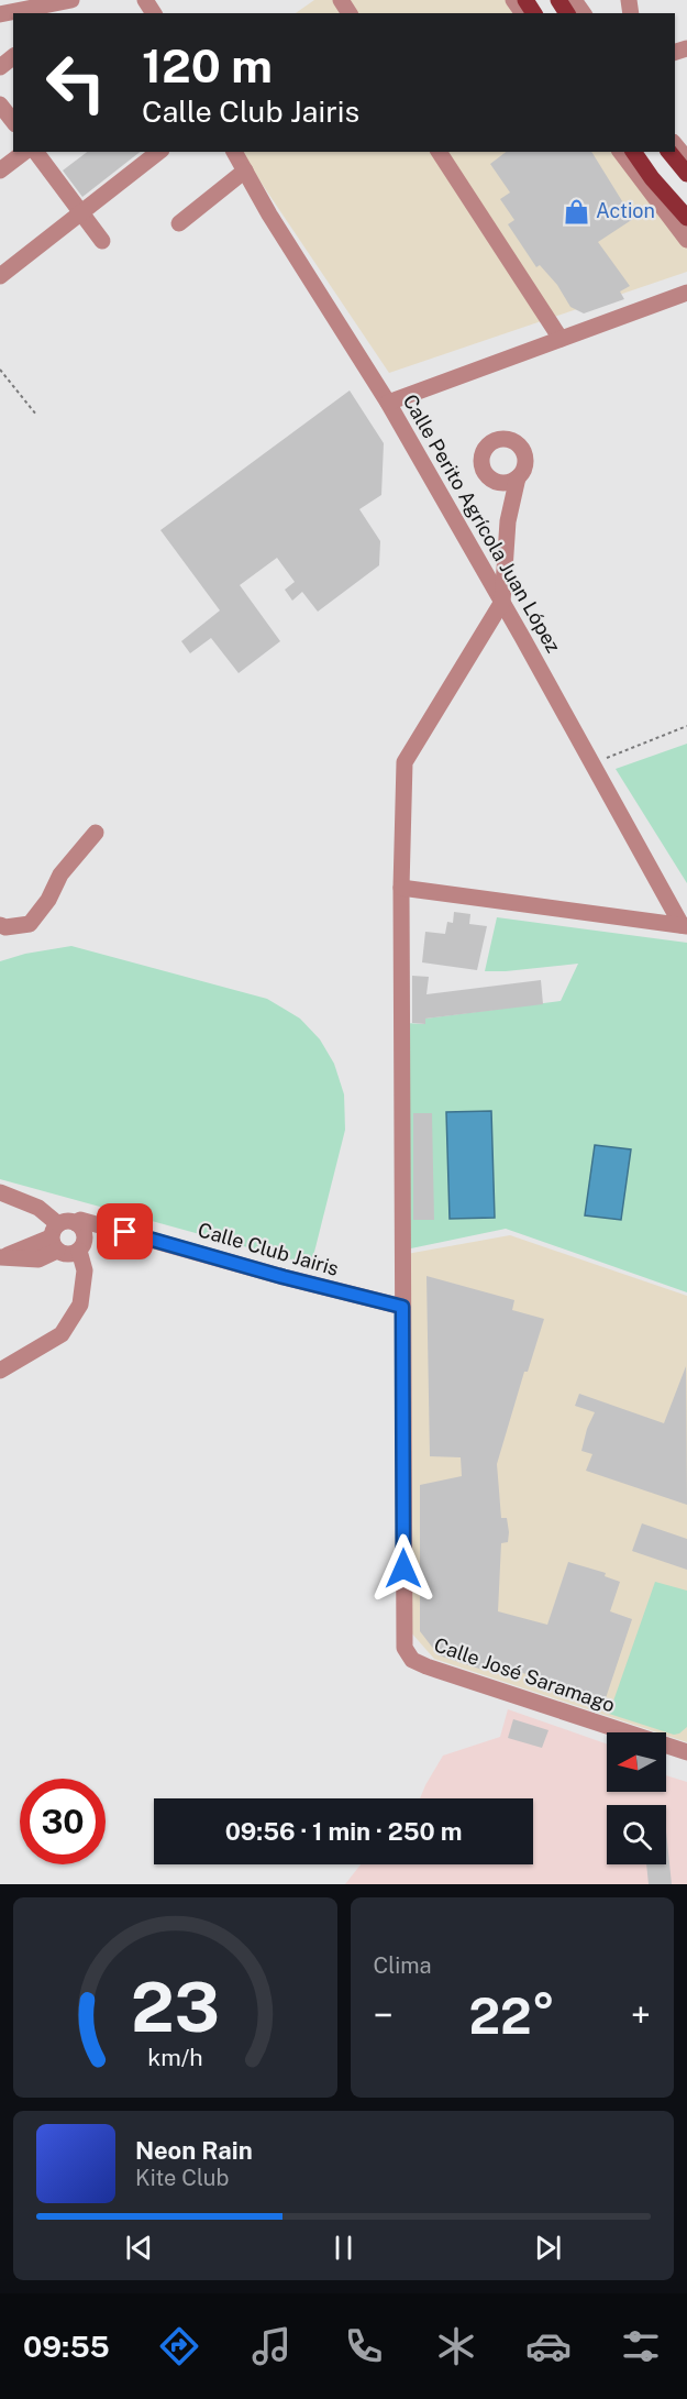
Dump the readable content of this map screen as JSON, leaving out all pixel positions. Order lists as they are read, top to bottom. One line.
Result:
{"streets":{"street":["Calle Perito Agrícola Juan López","Calle Club Jairis","Calle José Saramago"]},"crossings":[["Calle Perito Agrícola Juan López","Calle José Saramago"],["Calle Club Jairis","Calle José Saramago"]],"places":{"shop":["Action"]},"north":"left","page":{"turn":["120 m","Calle Club Jairis"],"limit":"30","trip":"09:56 · 1 min · 250 m","tile":"Clima","heat":["−","22°","+"],"song":["Neon Rain","Kite Club"],"tabs":"09:55","gauge":["23","km/h"]}}
